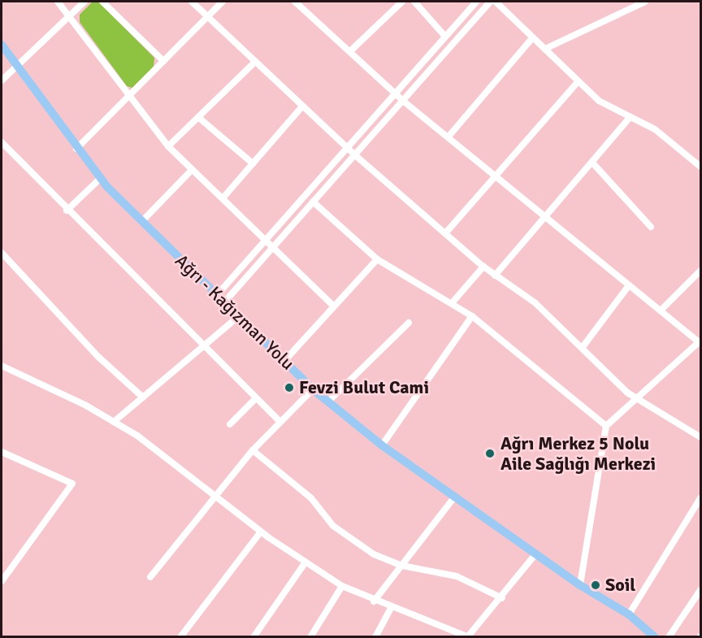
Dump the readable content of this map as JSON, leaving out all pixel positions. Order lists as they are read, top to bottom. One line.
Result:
{"streets":{"main road":["Ağrı - Kağızman Yolu"]},"places":["Fevzi Bulut Cami","Ağrı Merkez 5 Nolu Aile Sağlığı Merkezi","Soil"]}
